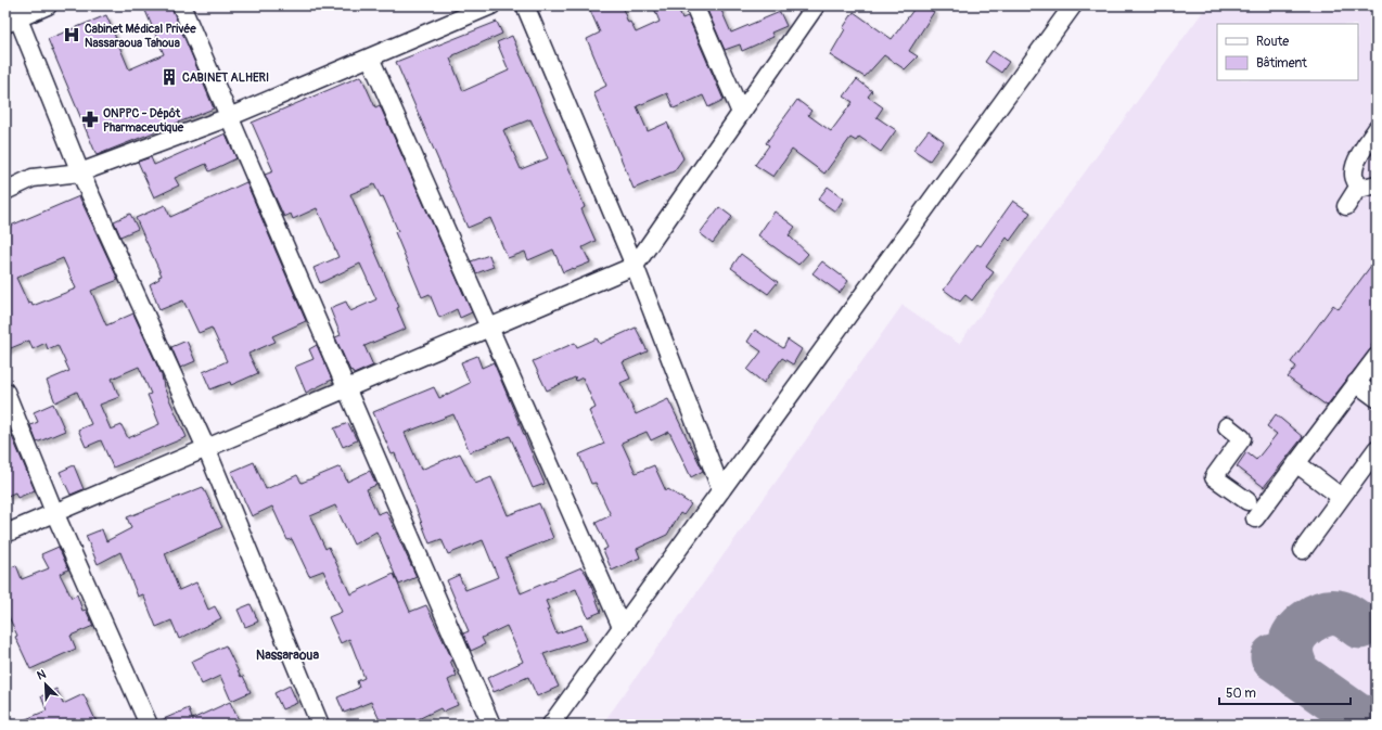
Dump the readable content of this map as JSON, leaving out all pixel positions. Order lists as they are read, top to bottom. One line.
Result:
{"districts":["Nassaraoua"],"places":{"hospital":["Cabinet Médical Privée Nassaraoua Tahoua"],"building":["CABINET ALHERI"],"pharmacy":["ONPPC - Dépôt Pharmaceutique"]},"legend":["Route","Bâtiment"],"scale_bar":"50 m","north":"top left"}
